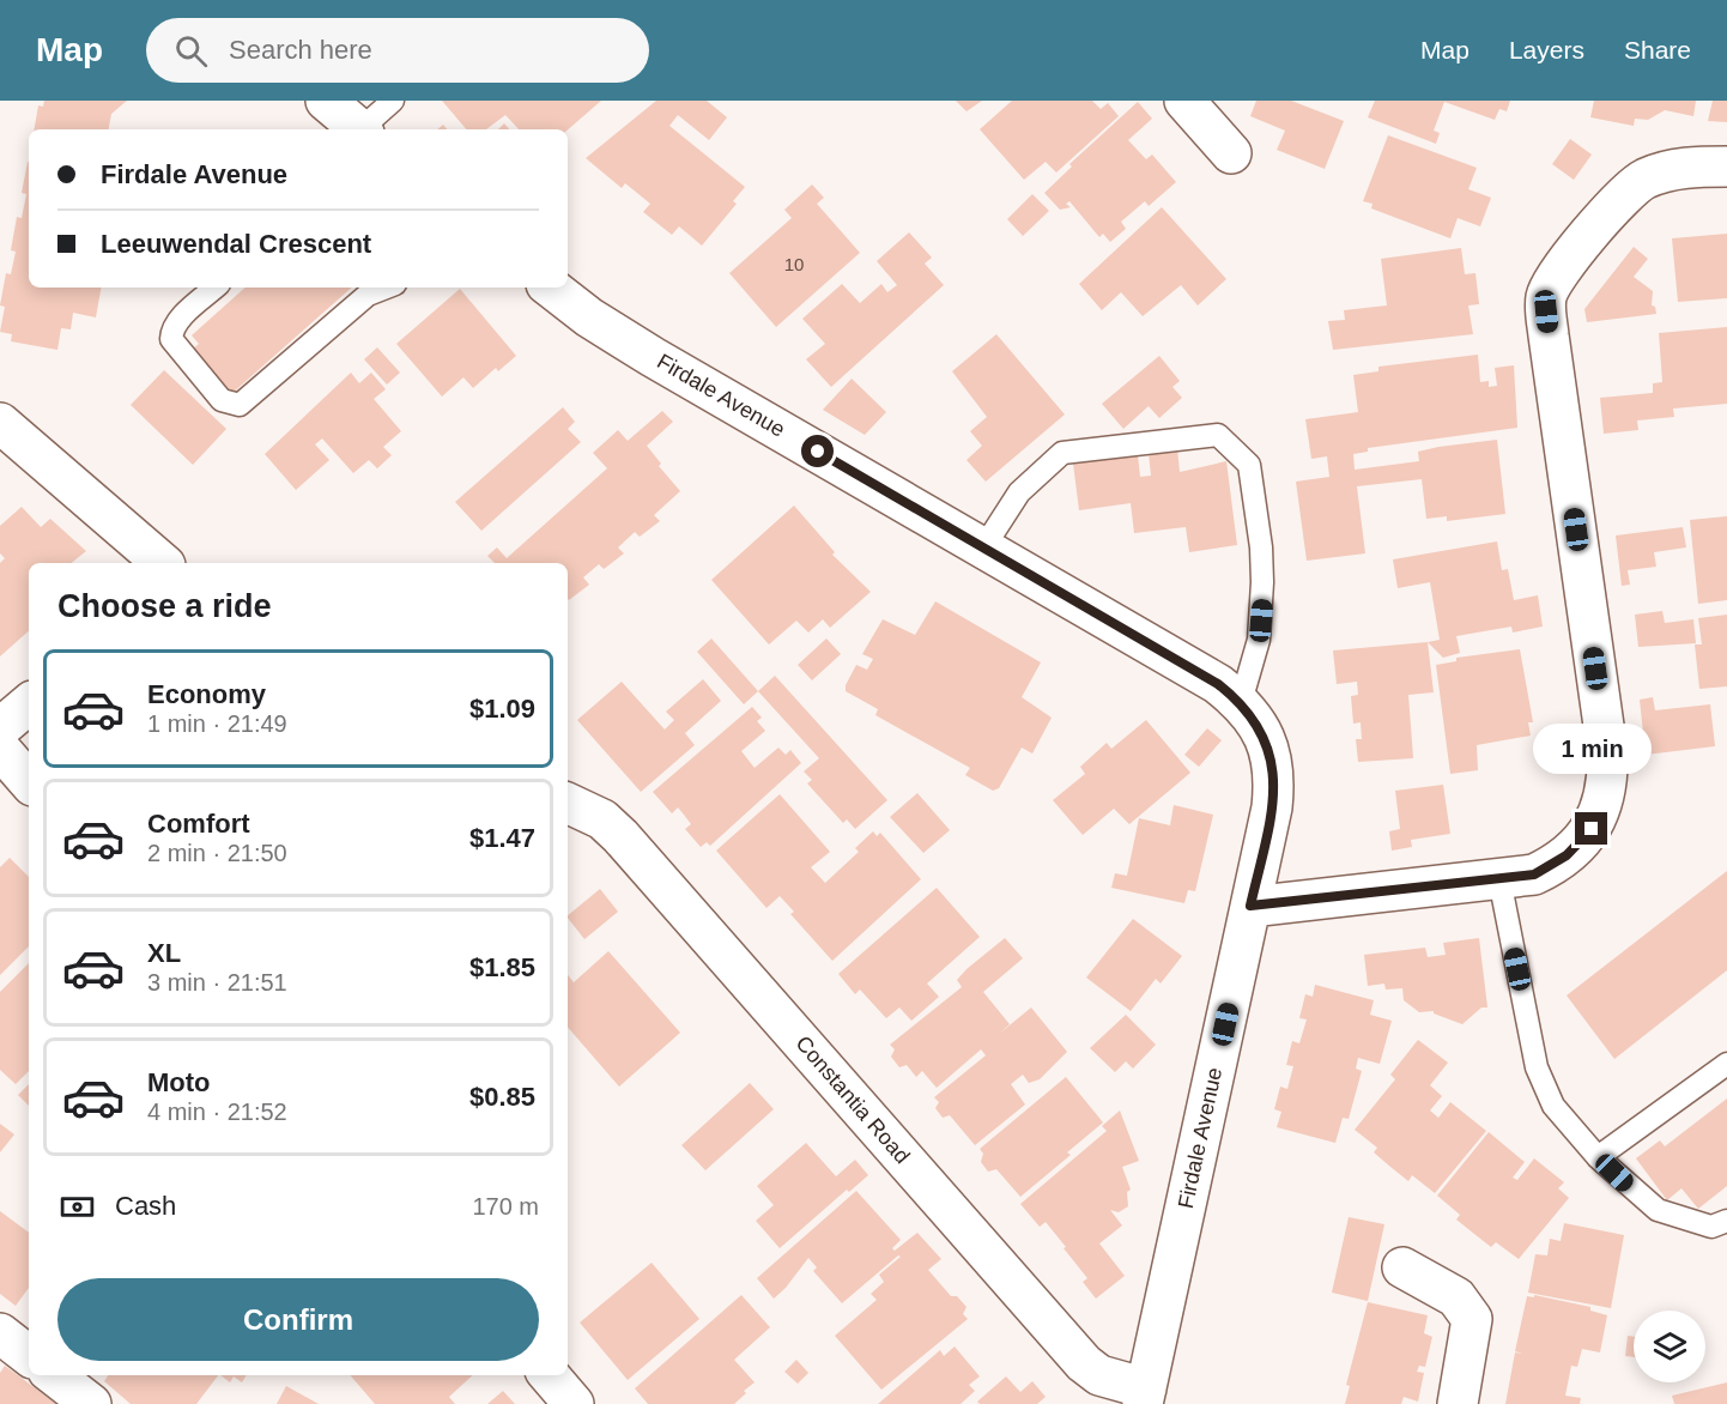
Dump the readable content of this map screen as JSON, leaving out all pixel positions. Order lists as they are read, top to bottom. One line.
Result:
{"streets":{"street":["Firdale Avenue","Constantia Road"]},"crossings":[["Firdale Avenue","Constantia Road"]],"house_numbers":["10"],"page":{"header":"Map","search":"Search here","nav":["Map","Layers","Share"],"banner":["Firdale Avenue","Leeuwendal Crescent"],"heading":"Choose a ride","list":[{"name":"Economy","note":"1 min · 21:49","value":"$1.09"},{"name":"Comfort","note":"2 min · 21:50","value":"$1.47"},{"name":"XL","note":"3 min · 21:51","value":"$1.85"},{"name":"Moto","note":"4 min · 21:52","value":"$0.85"}],"bubble":"1 min","pay":["Cash","170 m"],"buttons":"Confirm"}}
